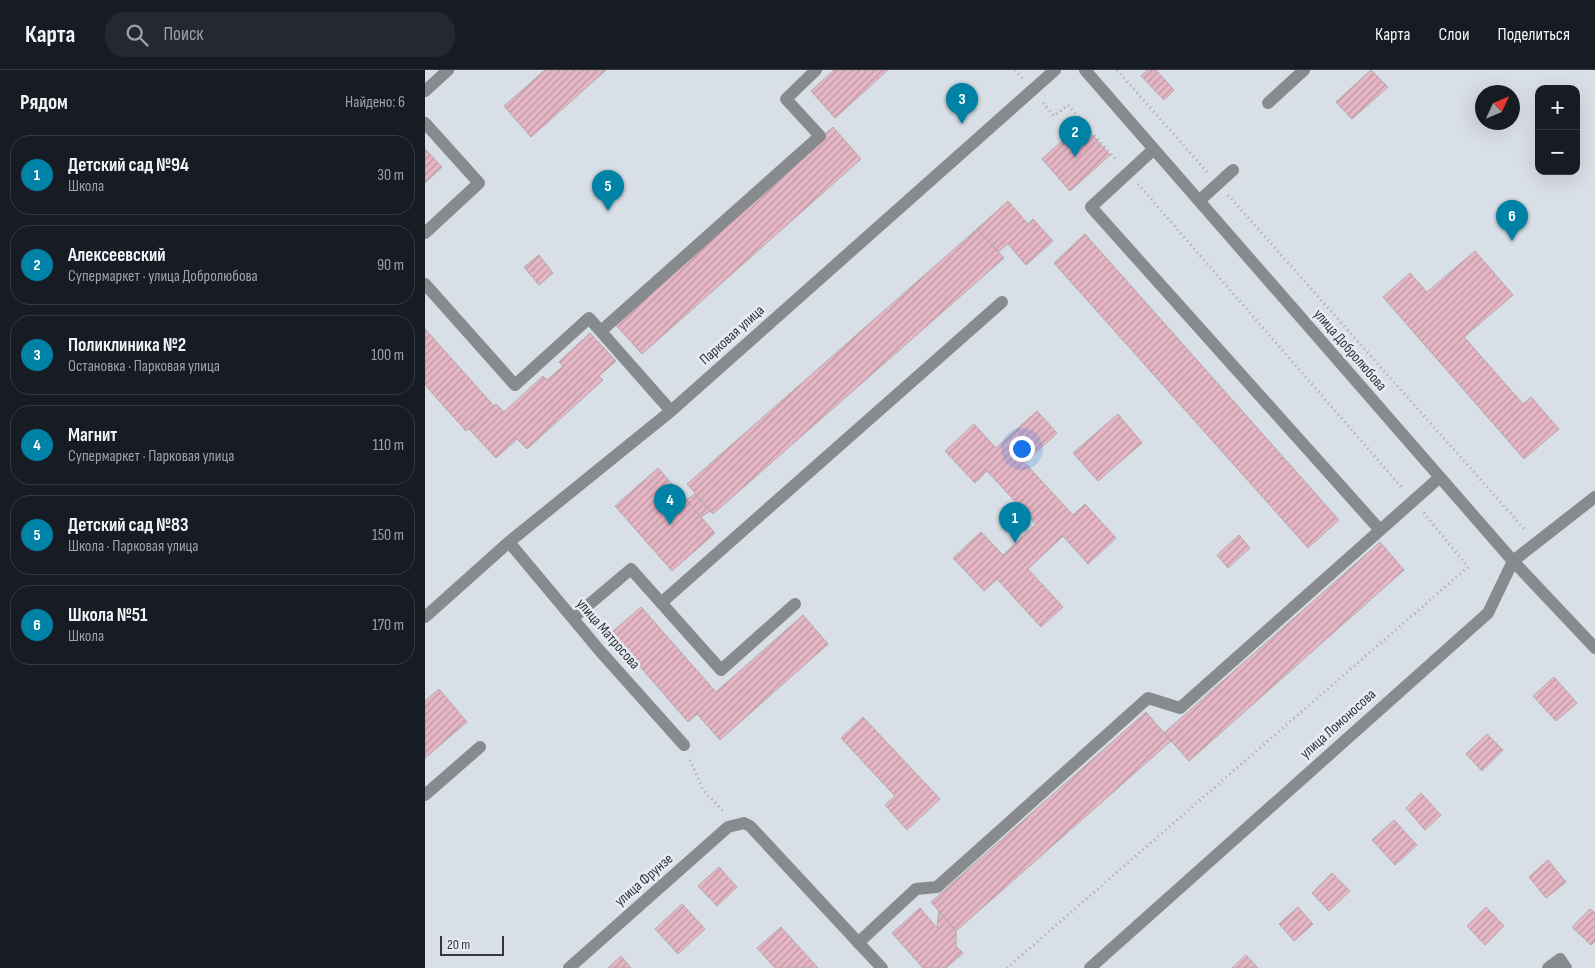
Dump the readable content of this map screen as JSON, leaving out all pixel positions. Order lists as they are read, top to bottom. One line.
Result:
{"streets":{"street":["Парковая улица","улица Добролюбова","улица Матросова","улица Ломоносова","улица Фрунзе"]},"crossings":[["Парковая улица","улица Матросова"],["улица Добролюбова","улица Ломоносова"]],"scale_bar":"20 m","north":"top right","page":{"header":"Карта","search":"Поиск","nav":["Карта","Слои","Поделиться"],"heading":["Рядом","Найдено: 6"],"pins":["3","2","5","6","4","1"],"map_buttons":["+","−"],"list":[{"mark":"1","name":"Детский сад №94","note":"Школа","value":"30 m"},{"mark":"2","name":"Алексеевский","note":"Супермаркет · улица Добролюбова","value":"90 m"},{"mark":"3","name":"Поликлиника №2","note":"Остановка · Парковая улица","value":"100 m"},{"mark":"4","name":"Магнит","note":"Супермаркет · Парковая улица","value":"110 m"},{"mark":"5","name":"Детский сад №83","note":"Школа · Парковая улица","value":"150 m"},{"mark":"6","name":"Школа №51","note":"Школа","value":"170 m"}],"scale":"20 m"}}
